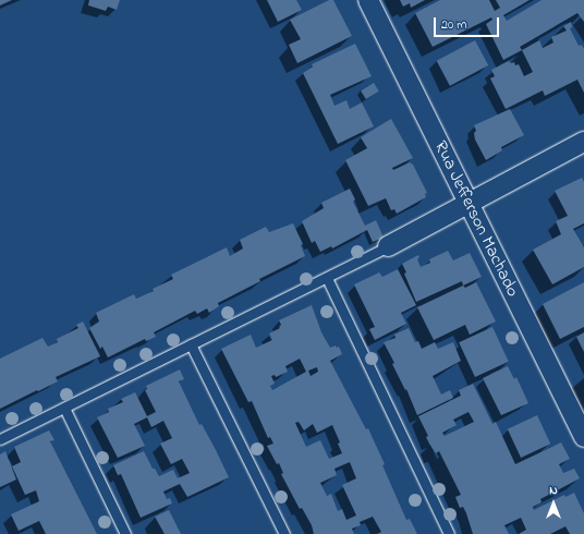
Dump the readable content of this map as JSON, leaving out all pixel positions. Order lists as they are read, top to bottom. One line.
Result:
{"streets":{"street":["Rua Jefferson Machado"]},"scale_bar":"20 m","north":"top"}
